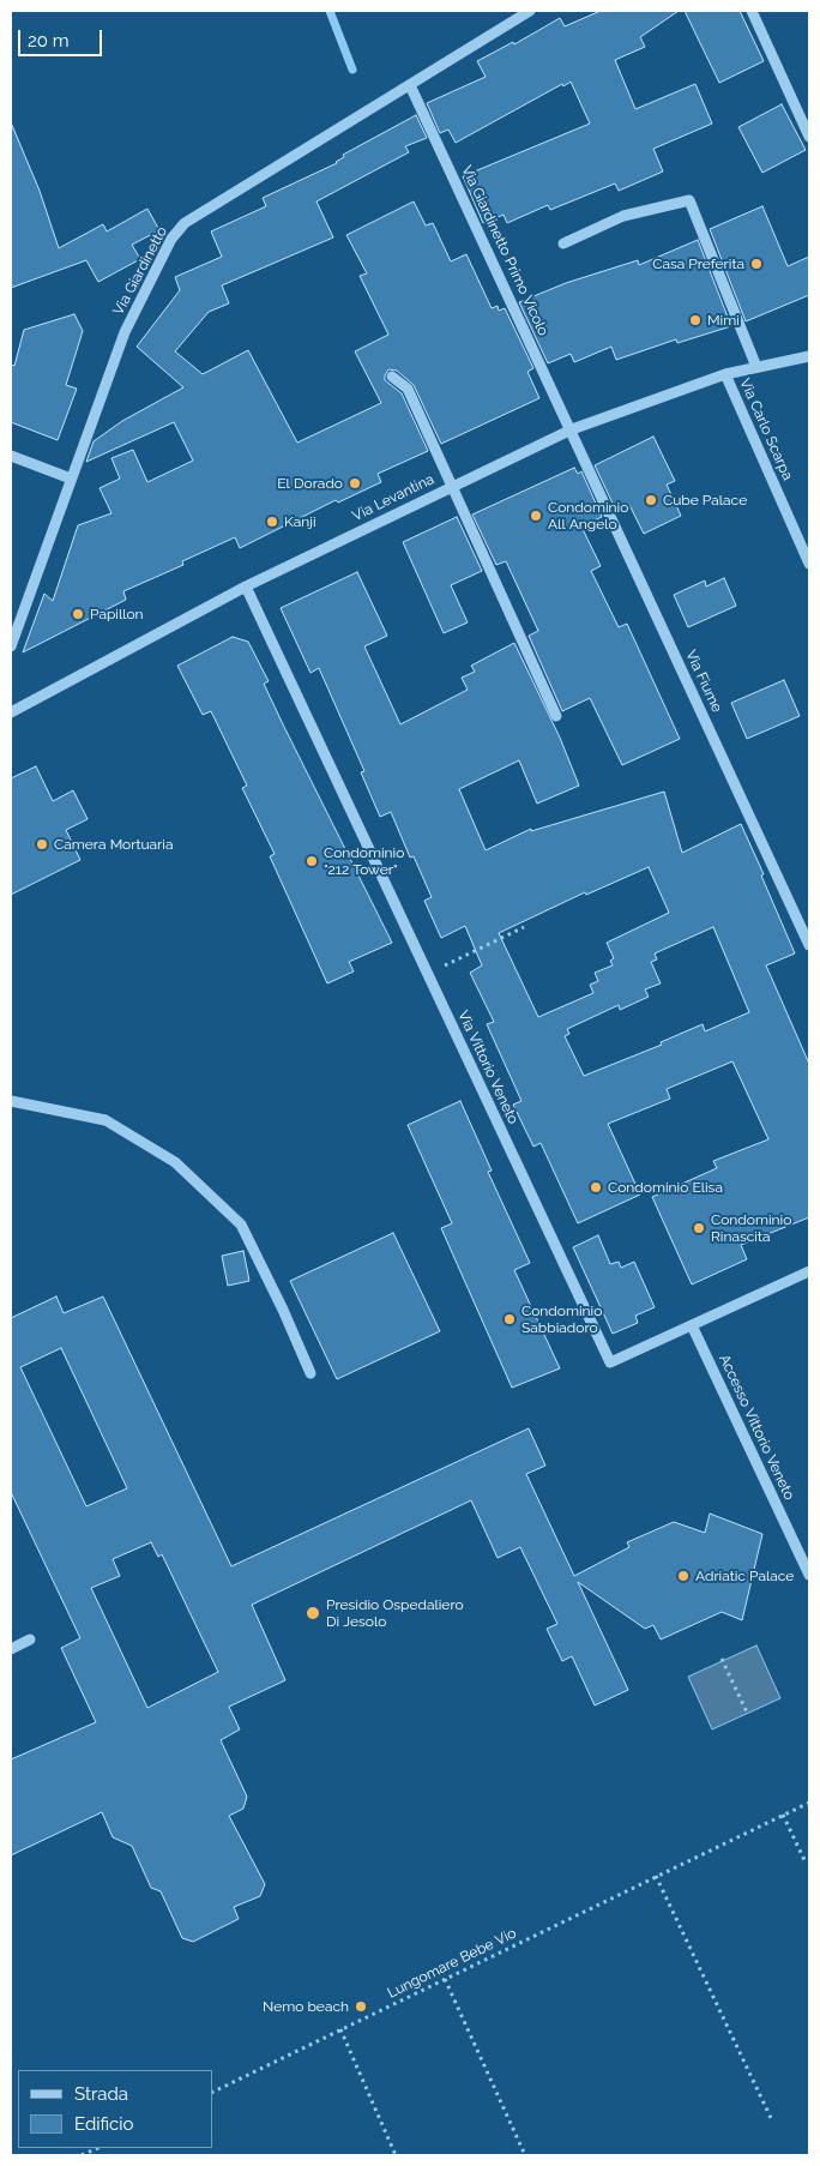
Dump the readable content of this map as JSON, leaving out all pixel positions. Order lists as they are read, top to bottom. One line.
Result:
{"streets":{"street":["Via Giardinetto Primo Vicolo","Via Giardinetto","Via Carlo Scarpa","Via Levantina","Via Fiume","Via Vittorio Veneto","Accesso Vittorio Veneto"],"path":["Lungomare Bebe Vio"]},"crossings":[["Via Giardinetto Primo Vicolo","Via Giardinetto"],["Via Giardinetto Primo Vicolo","Via Levantina"],["Via Giardinetto Primo Vicolo","Via Fiume"],["Via Carlo Scarpa","Via Levantina"],["Via Levantina","Via Fiume"],["Via Levantina","Via Vittorio Veneto"],["Via Vittorio Veneto","Accesso Vittorio Veneto"]],"places":["Casa Preferita","Mimi","El Dorado","Cube Palace","Condominio All Angelo","Kanji","Papillon","Camera Mortuaria","Condominio \"212 Tower\"","Condominio Elisa","Condominio Rinascita","Condominio Sabbiadoro","Adriatic Palace","Presidio Ospedaliero Di Jesolo","Nemo beach"],"legend":["Strada","Edificio"],"scale_bar":"20 m"}
